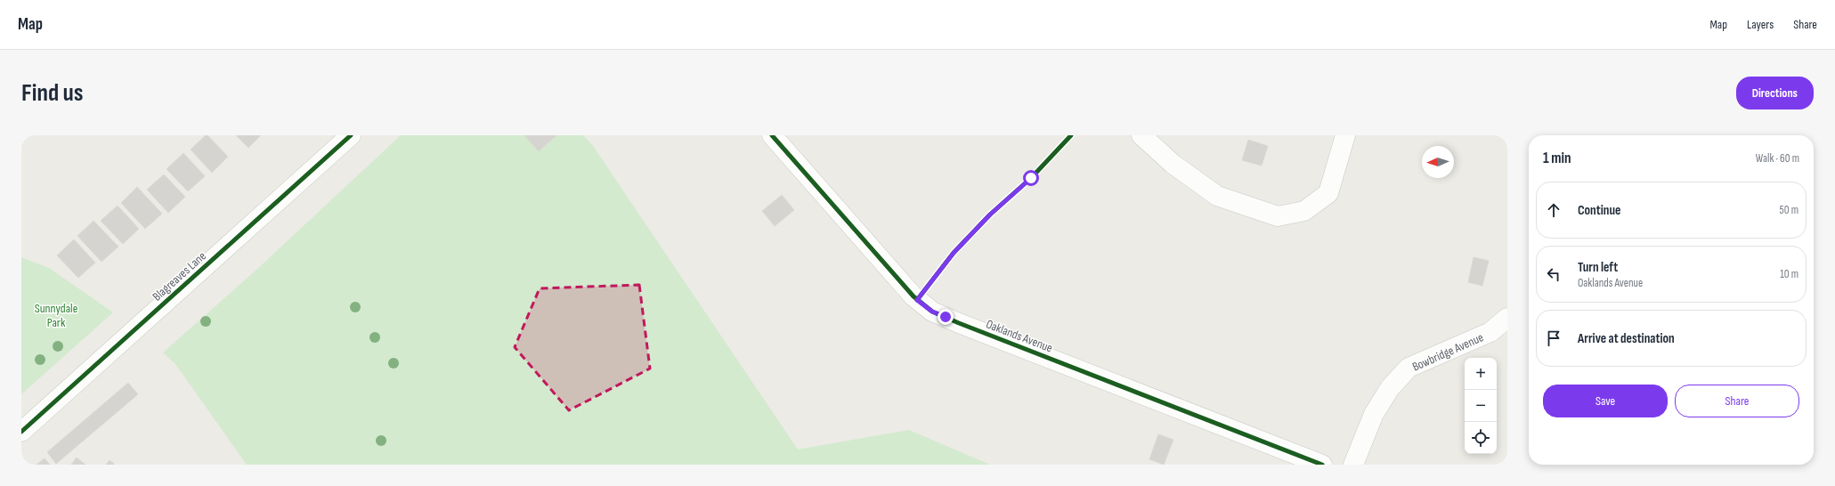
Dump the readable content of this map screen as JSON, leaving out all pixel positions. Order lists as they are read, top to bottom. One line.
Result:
{"streets":{"street":["Blagreaves Lane","Oaklands Avenue","Bowbridge Avenue"]},"parks":["Sunnydale Park"],"north":"left","page":{"header":"Map","nav":["Map","Layers","Share"],"buttons":["Directions",["Save","Share"]],"title":"Find us","heading":["1 min","Walk · 60 m"],"list":[["Continue","50 m"],["Turn left","Oaklands Avenue","10 m"],"Arrive at destination"],"map_buttons":["+","−"]}}
